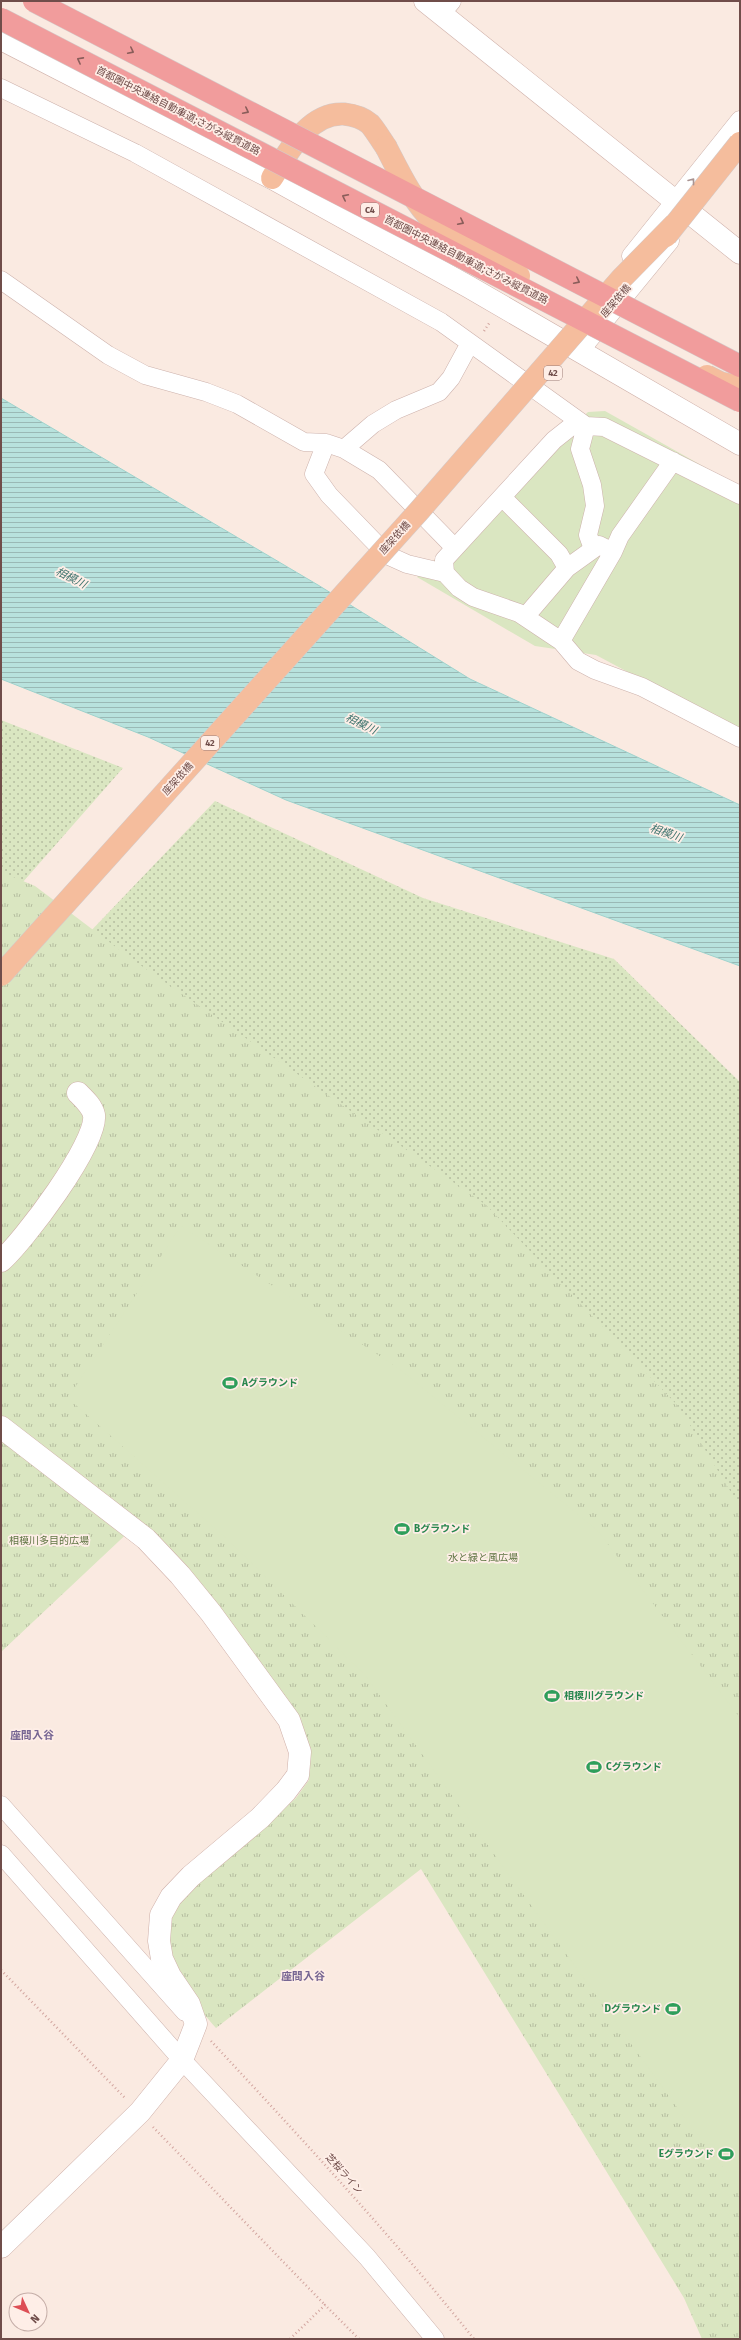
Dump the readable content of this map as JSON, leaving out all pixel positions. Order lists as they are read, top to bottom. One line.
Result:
{"streets":{"highway":["首都圏中央連絡自動車道;さがみ縦貫道路","C4"],"main road":["座架依橋","42"],"path":["芝桜ライン"]},"districts":["座間入谷","座間入谷"],"water":["相模川"],"parks":["相模川多目的広場","水と緑と風広場"],"places":{"sports":["Aグラウンド","Bグラウンド","相模川グラウンド","Cグラウンド","Dグラウンド","Eグラウンド"]},"north":"bottom right"}
